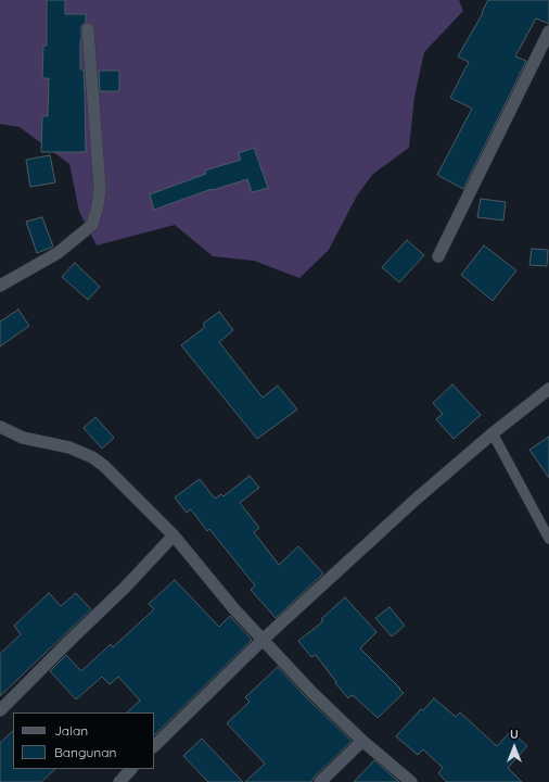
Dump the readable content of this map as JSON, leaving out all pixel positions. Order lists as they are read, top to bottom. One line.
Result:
{"legend":["Jalan","Bangunan"],"north":"top"}
